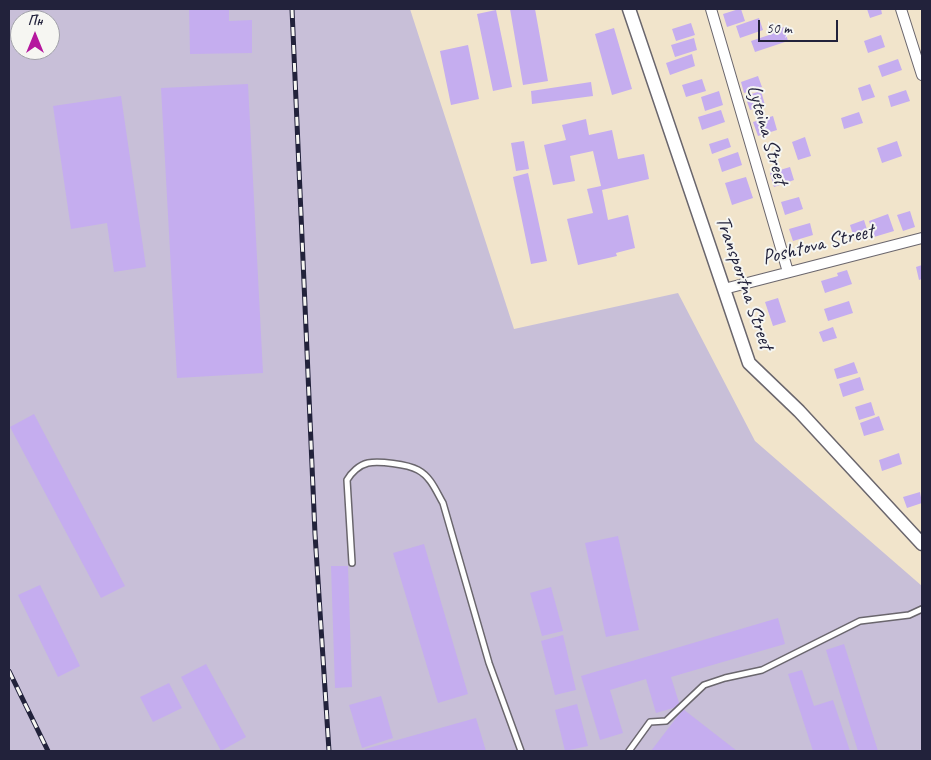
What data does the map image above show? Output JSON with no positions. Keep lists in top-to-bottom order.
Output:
{
  "streets": {
    "street": ["Lyteina Street", "Poshtova Street", "Transportna Street"]
  },
  "crossings": [
    ["Lyteina Street", "Poshtova Street"],
    ["Poshtova Street", "Transportna Street"]
  ],
  "scale_bar": "50 m",
  "north": "top"
}
